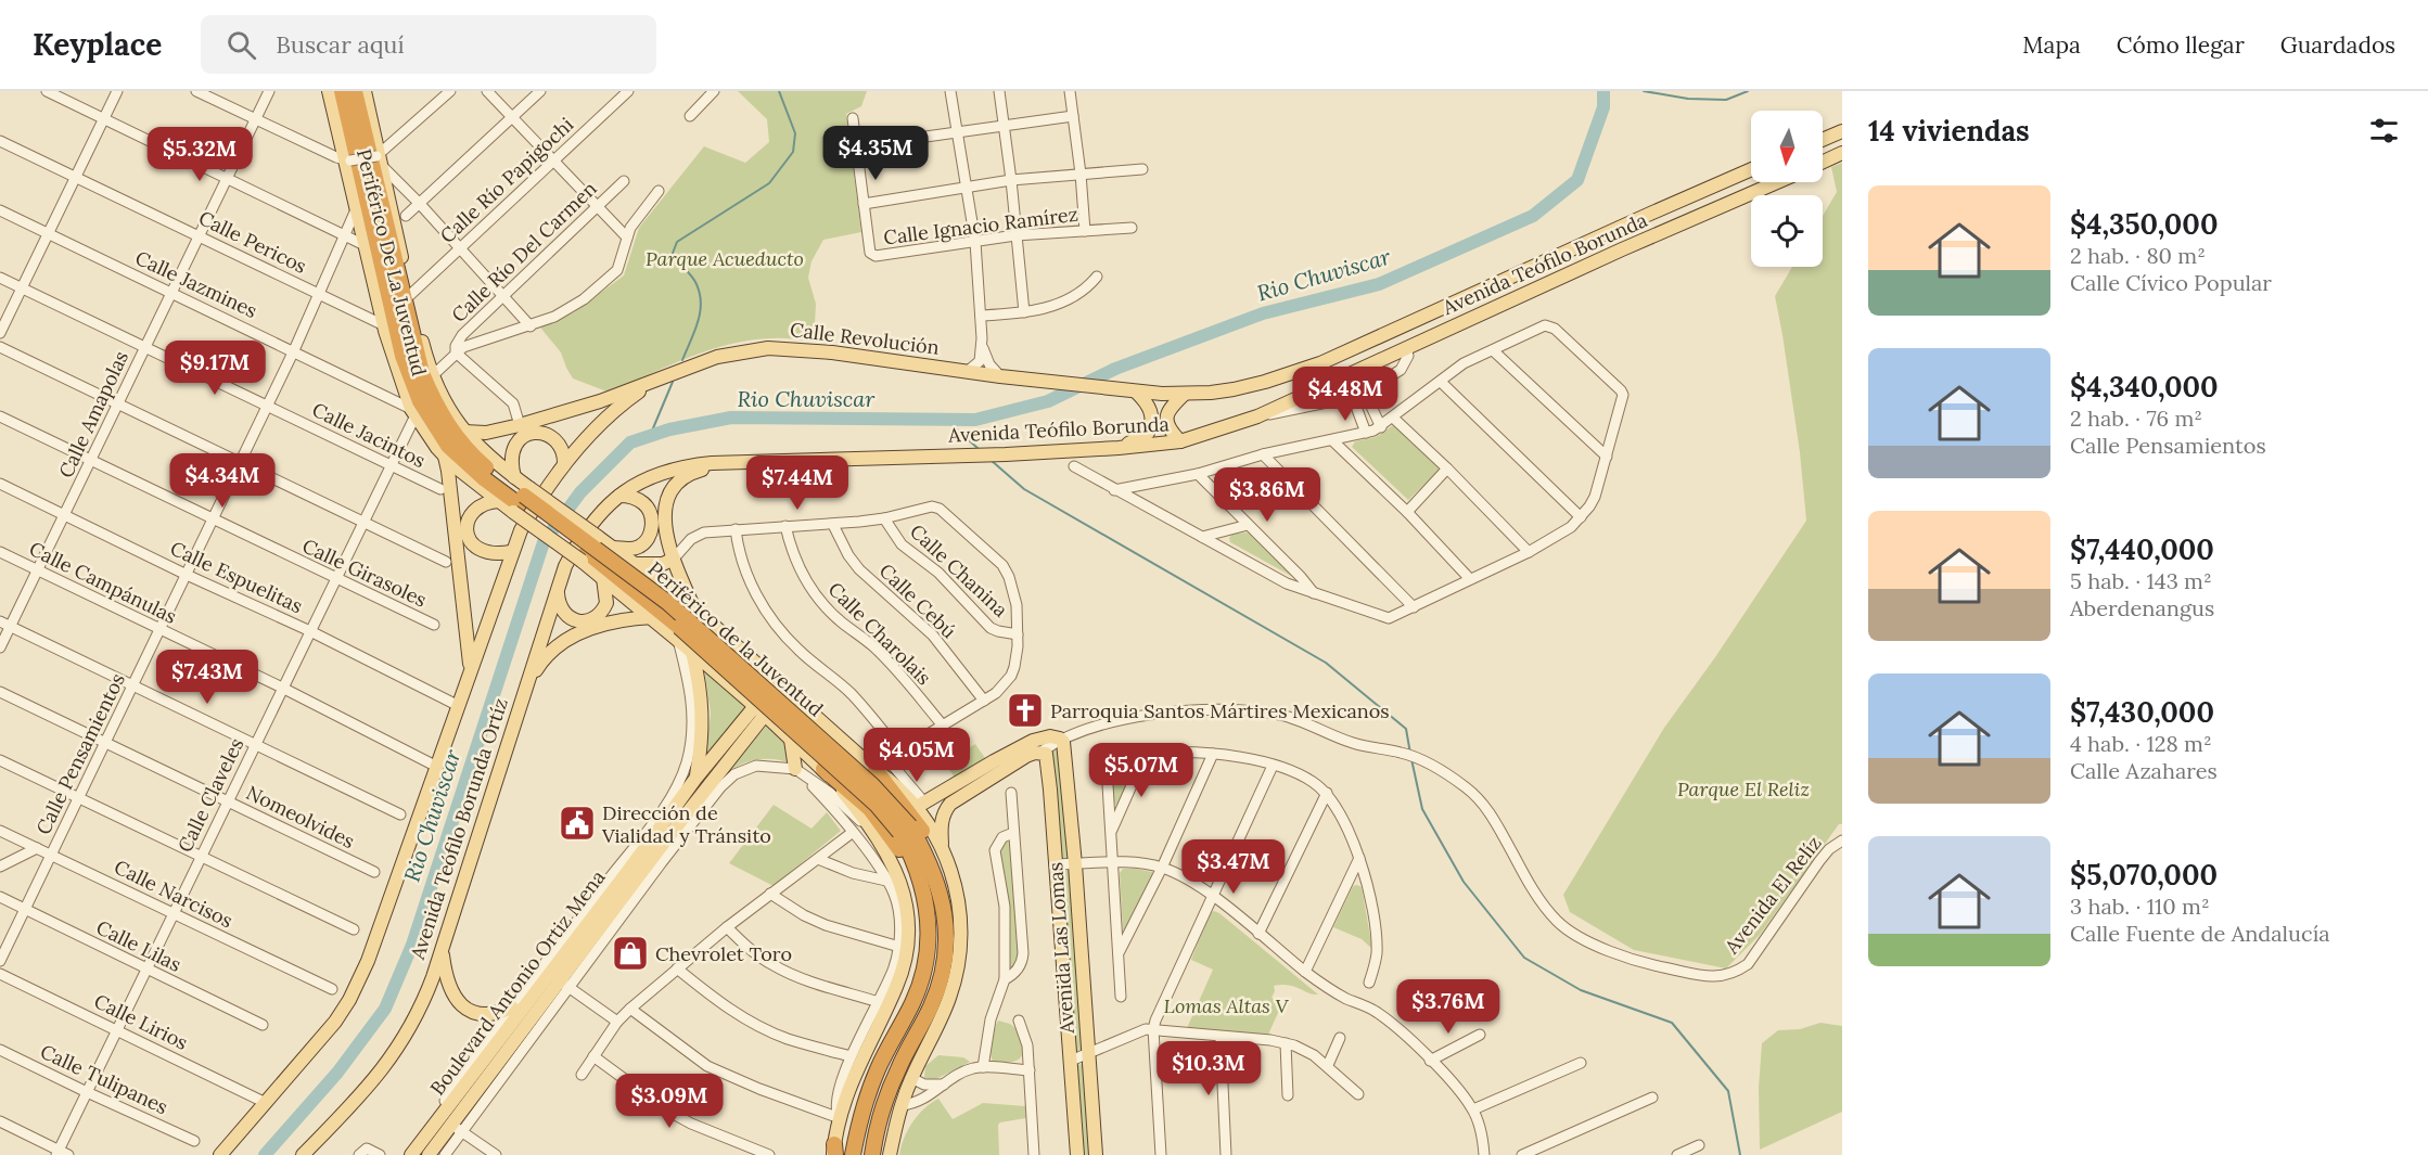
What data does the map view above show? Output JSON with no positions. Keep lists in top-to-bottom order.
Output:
{
  "streets": {
    "highway": ["Periférico De La Juventud", "Periférico de la Juventud"],
    "main road": [
      "Avenida Teófilo Borunda",
      "Calle Revolución",
      "Avenida Teófilo Borunda Ortíz",
      "Avenida El Relíz",
      "Avenida Las Lomas",
      "Boulevard Antonio Ortiz Mena"
    ],
    "street": [
      "Calle Río Papigochi",
      "Calle Ignacio Ramírez",
      "Calle Pericos",
      "Calle Río Del Carmen",
      "Calle Jazmines",
      "Calle Amapolas",
      "Calle Jacintos",
      "Calle Chanina",
      "Calle Girasoles",
      "Calle Espuelitas",
      "Calle Campánulas",
      "Calle Cebú",
      "Calle Charolais",
      "Calle Pensamientos",
      "Calle Claveles",
      "Nomeolvides",
      "Calle Narcisos",
      "Calle Lilas",
      "Calle Lirios",
      "Calle Tulipanes"
    ]
  },
  "crossings": [
    ["Calle Río Papigochi", "Periférico De La Juventud"],
    ["Calle Pericos", "Periférico De La Juventud"],
    ["Calle Pericos", "Calle Amapolas"],
    ["Calle Pericos", "Calle Pensamientos"],
    ["Periférico De La Juventud", "Calle Jazmines"],
    ["Periférico De La Juventud", "Periférico de la Juventud"],
    ["Periférico De La Juventud", "Calle Pensamientos"],
    ["Periférico De La Juventud", "Calle Claveles"],
    ["Periférico De La Juventud", "Avenida El Relíz"],
    ["Periférico De La Juventud", "Boulevard Antonio Ortiz Mena"],
    ["Avenida Teófilo Borunda", "Calle Revolución"],
    ["Avenida Teófilo Borunda", "Avenida Teófilo Borunda Ortíz"],
    ["Calle Jazmines", "Calle Amapolas"],
    ["Calle Jazmines", "Calle Pensamientos"],
    ["Calle Jazmines", "Calle Claveles"],
    ["Calle Revolución", "Avenida Teófilo Borunda Ortíz"],
    ["Calle Amapolas", "Calle Jacintos"],
    ["Calle Amapolas", "Calle Girasoles"],
    ["Calle Amapolas", "Calle Espuelitas"],
    ["Calle Amapolas", "Calle Campánulas"],
    ["Calle Jacintos", "Calle Pensamientos"],
    ["Calle Jacintos", "Calle Claveles"],
    ["Calle Girasoles", "Calle Pensamientos"],
    ["Calle Girasoles", "Calle Claveles"],
    ["Calle Espuelitas", "Calle Pensamientos"],
    ["Calle Espuelitas", "Calle Claveles"],
    ["Calle Espuelitas", "Avenida Teófilo Borunda Ortíz"],
    ["Calle Campánulas", "Calle Pensamientos"],
    ["Calle Campánulas", "Calle Claveles"],
    ["Calle Campánulas", "Avenida Teófilo Borunda Ortíz"],
    ["Calle Pensamientos", "Nomeolvides"],
    ["Calle Pensamientos", "Calle Narcisos"],
    ["Calle Pensamientos", "Calle Lilas"],
    ["Calle Claveles", "Nomeolvides"],
    ["Calle Claveles", "Calle Narcisos"],
    ["Calle Claveles", "Calle Lilas"],
    ["Calle Claveles", "Calle Lirios"],
    ["Calle Claveles", "Calle Tulipanes"],
    ["Avenida Teófilo Borunda Ortíz", "Calle Lirios"],
    ["Avenida El Relíz", "Avenida Las Lomas"]
  ],
  "water": ["Rio Chuviscar"],
  "parks": ["Parque Acueducto", "Parque El Reliz", "Lomas Altas V"],
  "places": {
    "church": ["Parroquia Santos Mártires Mexicanos"],
    "public building": ["Dirección de Vialidad y Tránsito"],
    "shop": ["Chevrolet Toro"]
  },
  "north": "bottom",
  "page": {
    "header": "Keyplace",
    "search": "Buscar aquí",
    "nav": ["Mapa", "Cómo llegar", "Guardados"],
    "heading": "14 viviendas",
    "price": [
      "$4.35M",
      "$5.32M",
      "$9.17M",
      "$4.48M",
      "$4.34M",
      "$7.44M",
      "$3.86M",
      "$7.43M",
      "$4.05M",
      "$5.07M",
      "$3.47M",
      "$3.76M",
      "$10.3M",
      "$3.09M"
    ],
    "list": [
      {
        "name": "$4,350,000",
        "note": "2 hab. · 80 m² · Calle Cívico Popular"
      },
      {
        "name": "$4,340,000",
        "note": "2 hab. · 76 m² · Calle Pensamientos"
      },
      {
        "name": "$7,440,000",
        "note": "5 hab. · 143 m² · Aberdenangus"
      },
      {
        "name": "$7,430,000",
        "note": "4 hab. · 128 m² · Calle Azahares"
      },
      {
        "name": "$5,070,000",
        "note": "3 hab. · 110 m² · Calle Fuente de Andalucía"
      }
    ]
  }
}
